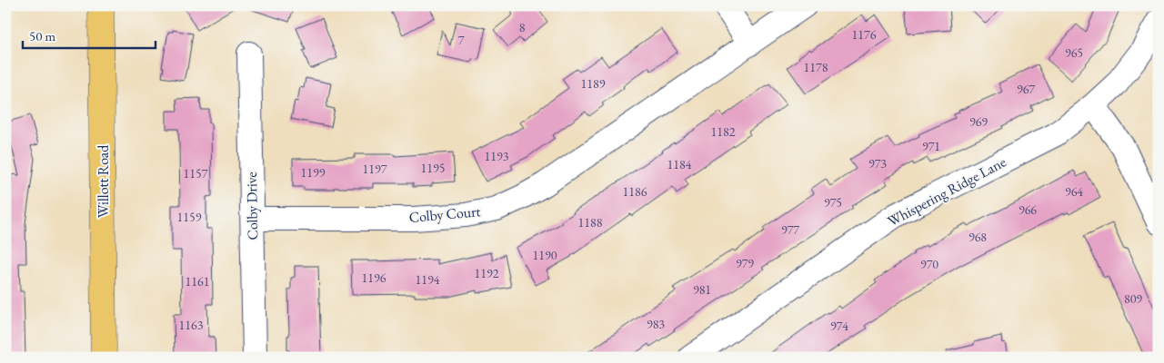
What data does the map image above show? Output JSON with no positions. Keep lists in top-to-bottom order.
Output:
{
  "streets": {
    "main road": ["Willott Road"],
    "street": ["Whispering Ridge Lane", "Colby Drive", "Colby Court"]
  },
  "crossings": [
    ["Colby Drive", "Colby Court"]
  ],
  "house_numbers": [
    "8",
    "1176",
    "7",
    "965",
    "1178",
    "1189",
    "967",
    "969",
    "1182",
    "971",
    "1193",
    "973",
    "1184",
    "1195",
    "1197",
    "1199",
    "1157",
    "1186",
    "964",
    "975",
    "966",
    "1159",
    "1188",
    "977",
    "968",
    "1190",
    "979",
    "970",
    "1192",
    "1196",
    "1194",
    "1161",
    "981",
    "809",
    "983",
    "1163",
    "974"
  ],
  "scale_bar": "50 m"
}
